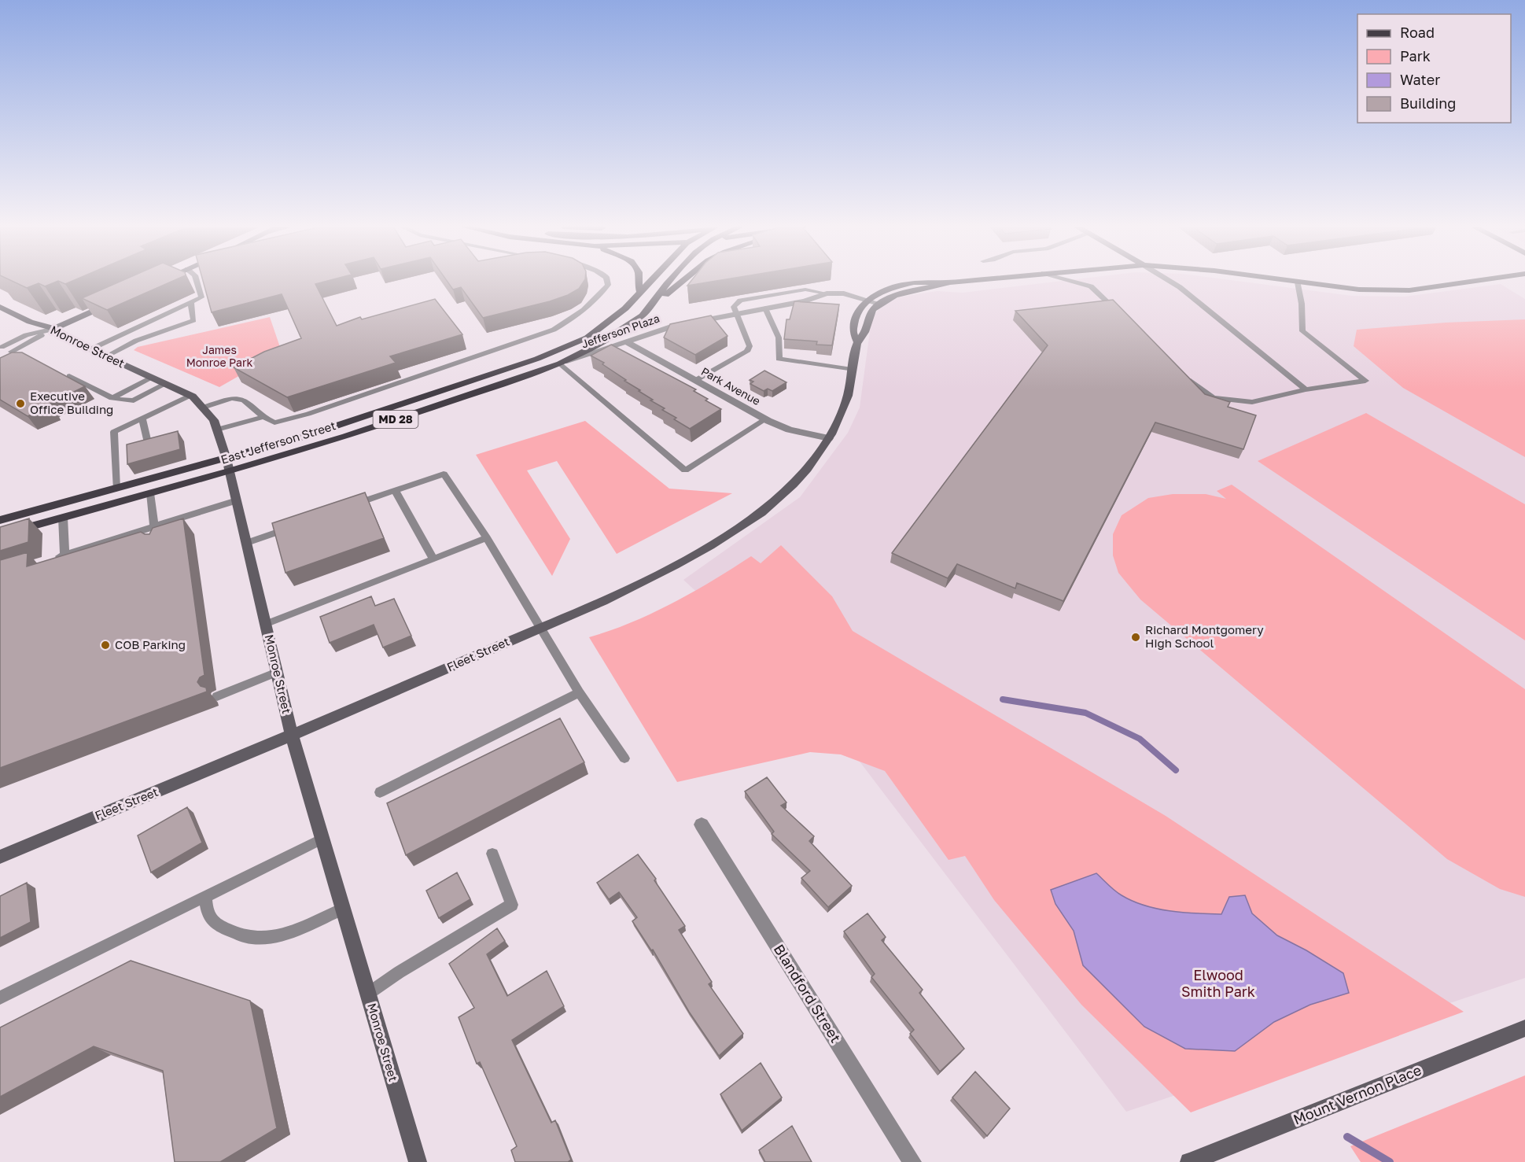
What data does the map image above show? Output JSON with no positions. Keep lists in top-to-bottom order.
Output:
{
  "streets": {
    "main road": ["MD 28", "East Jefferson Street"],
    "street": [
      "Jefferson Plaza",
      "Monroe Street",
      "Park Avenue",
      "Fleet Street",
      "Blandford Street",
      "Mount Vernon Place"
    ]
  },
  "crossings": [
    ["Jefferson Plaza", "Park Avenue"],
    ["Jefferson Plaza", "MD 28"],
    ["Jefferson Plaza", "East Jefferson Street"],
    ["Monroe Street", "East Jefferson Street"],
    ["Monroe Street", "Fleet Street"],
    ["Park Avenue", "Fleet Street"],
    ["MD 28", "East Jefferson Street"]
  ],
  "parks": ["James Monroe Park", "Elwood Smith Park"],
  "places": ["Executive Office Building", "Richard Montgomery High School", "COB Parking"],
  "legend": [
    "Road",
    "Park",
    "Water",
    "Building"
  ]
}
